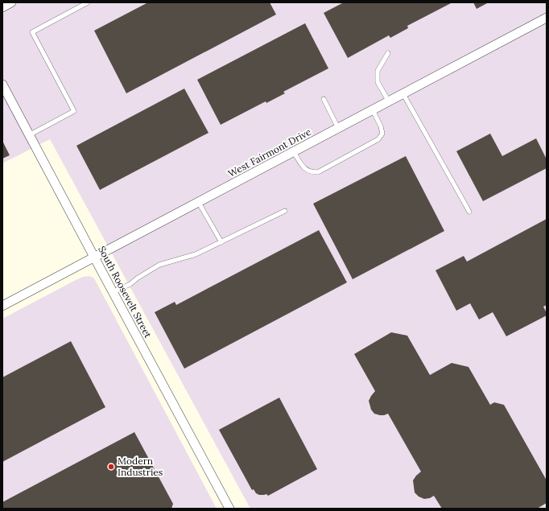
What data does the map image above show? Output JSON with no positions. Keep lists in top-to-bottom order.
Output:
{
  "streets": {
    "street": ["West Fairmont Drive", "South Roosevelt Street"]
  },
  "crossings": [
    ["West Fairmont Drive", "South Roosevelt Street"]
  ],
  "places": ["Modern Industries"]
}
